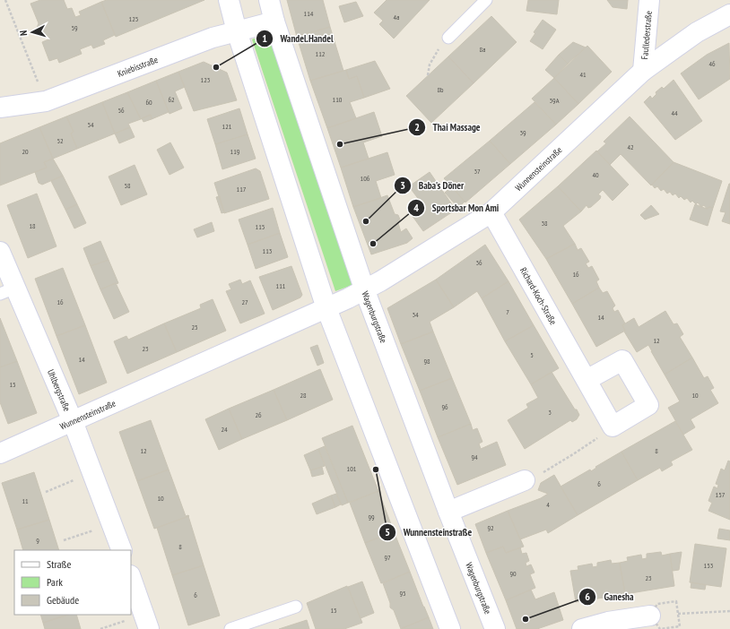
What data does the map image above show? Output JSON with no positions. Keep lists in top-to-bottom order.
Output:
{
  "streets": {
    "street": [
      "Faullederstraße",
      "Kniebisstraße",
      "Wunnensteinstraße",
      "Richard-Koch-Straße",
      "Wagenburgstraße",
      "Uhlbergstraße"
    ]
  },
  "crossings": [
    ["Faullederstraße", "Wunnensteinstraße"],
    ["Kniebisstraße", "Wagenburgstraße"],
    ["Wunnensteinstraße", "Richard-Koch-Straße"],
    ["Wunnensteinstraße", "Wagenburgstraße"],
    ["Wunnensteinstraße", "Uhlbergstraße"]
  ],
  "places": [
    "Wandel.Handel",
    "Thai Massage",
    "Baba's Döner",
    "Sportsbar Mon Ami",
    "Wunnensteinstraße",
    "Ganesha"
  ],
  "house_numbers": [
    "114",
    "4a",
    "125",
    "59",
    "8a",
    "112",
    "46",
    "41",
    "123",
    "8b",
    "62",
    "110",
    "39A",
    "60",
    "56",
    "44",
    "54",
    "121",
    "39",
    "52",
    "42",
    "20",
    "119",
    "37",
    "40",
    "106",
    "58",
    "117",
    "38",
    "18",
    "115",
    "113",
    "36",
    "16",
    "111",
    "16",
    "27",
    "7",
    "34",
    "14",
    "25",
    "12",
    "23",
    "5",
    "14",
    "98",
    "15",
    "28",
    "10",
    "96",
    "3",
    "26",
    "24",
    "12",
    "8",
    "94",
    "101",
    "6",
    "157",
    "10",
    "11",
    "4",
    "99",
    "92",
    "9",
    "8",
    "97",
    "153",
    "90",
    "23",
    "95",
    "6",
    "15"
  ],
  "legend": ["Straße", "Park", "Gebäude"],
  "north": "left"
}
